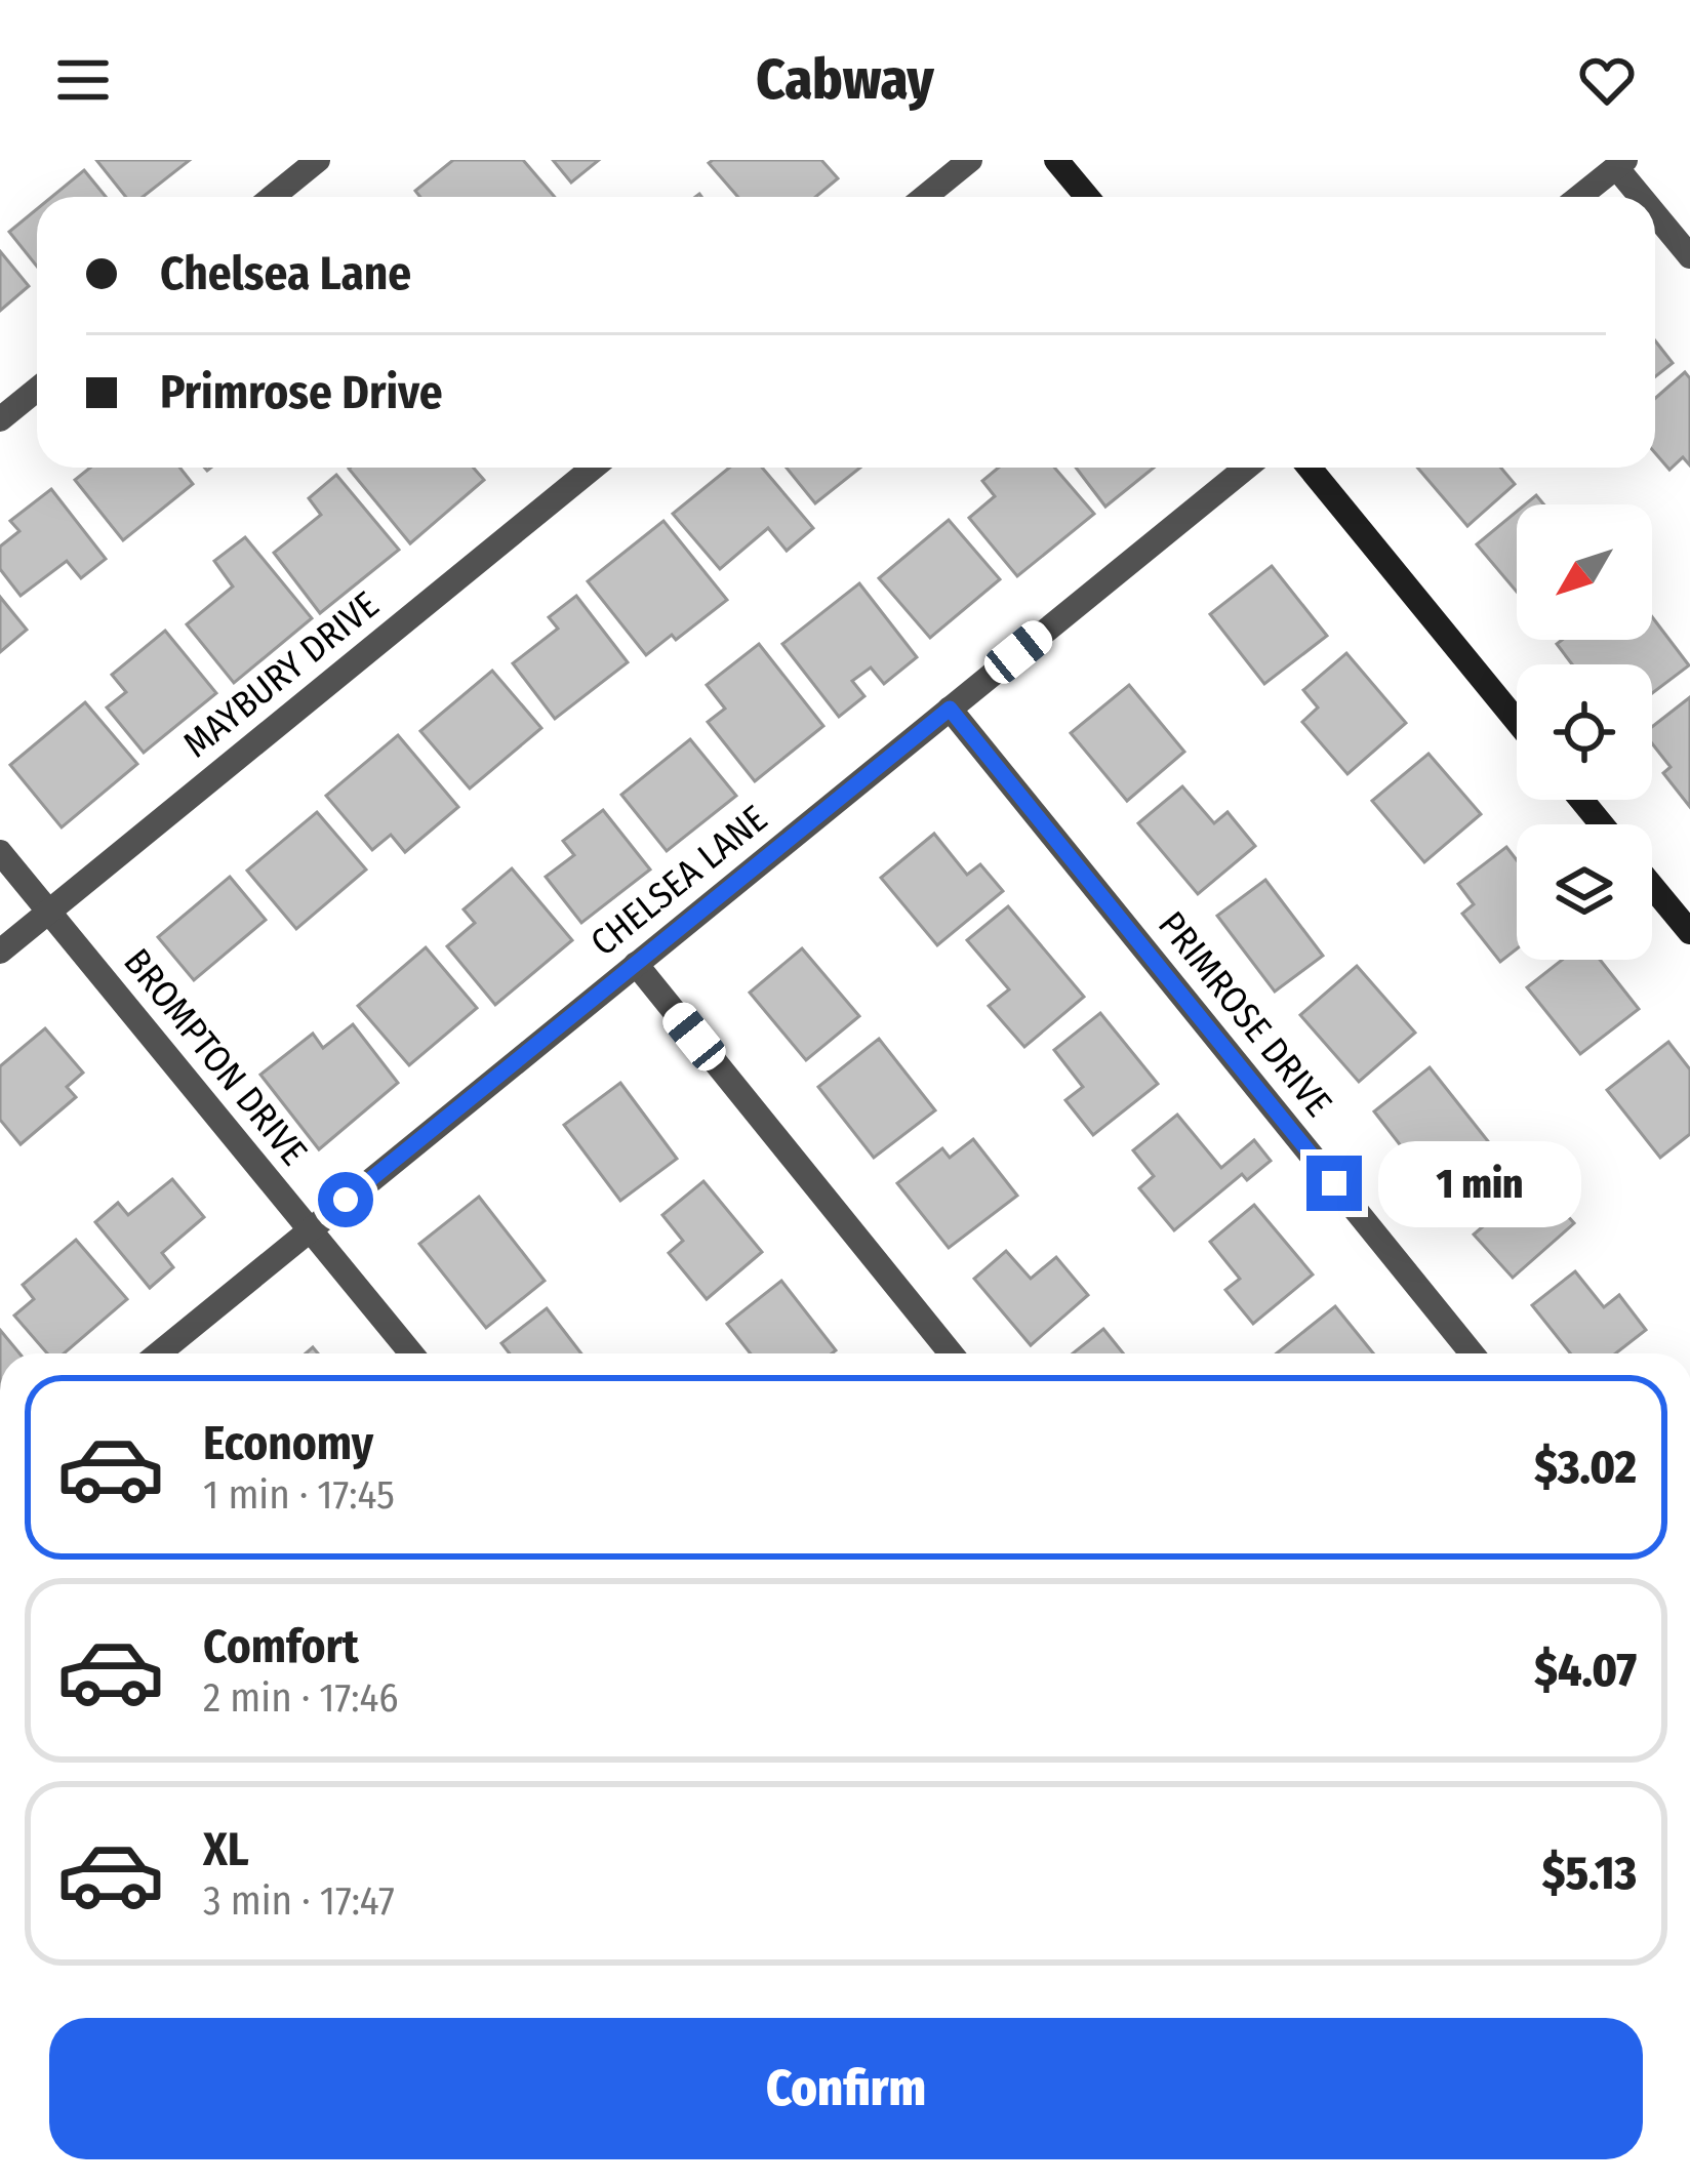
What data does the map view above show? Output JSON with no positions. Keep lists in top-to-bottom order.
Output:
{
  "streets": {
    "street": [
      "MAYBURY DRIVE",
      "CHELSEA LANE",
      "PRIMROSE DRIVE",
      "BROMPTON DRIVE"
    ]
  },
  "crossings": [
    ["MAYBURY DRIVE", "BROMPTON DRIVE"],
    ["CHELSEA LANE", "PRIMROSE DRIVE"],
    ["CHELSEA LANE", "BROMPTON DRIVE"]
  ],
  "north": "bottom left",
  "page": {
    "header": "Cabway",
    "banner": ["Chelsea Lane", "Primrose Drive"],
    "bubble": "1 min",
    "list": [
      {
        "name": "Economy",
        "note": "1 min · 17:45",
        "value": "$3.02"
      },
      {
        "name": "Comfort",
        "note": "2 min · 17:46",
        "value": "$4.07"
      },
      {
        "name": "XL",
        "note": "3 min · 17:47",
        "value": "$5.13"
      }
    ],
    "buttons": "Confirm"
  }
}
